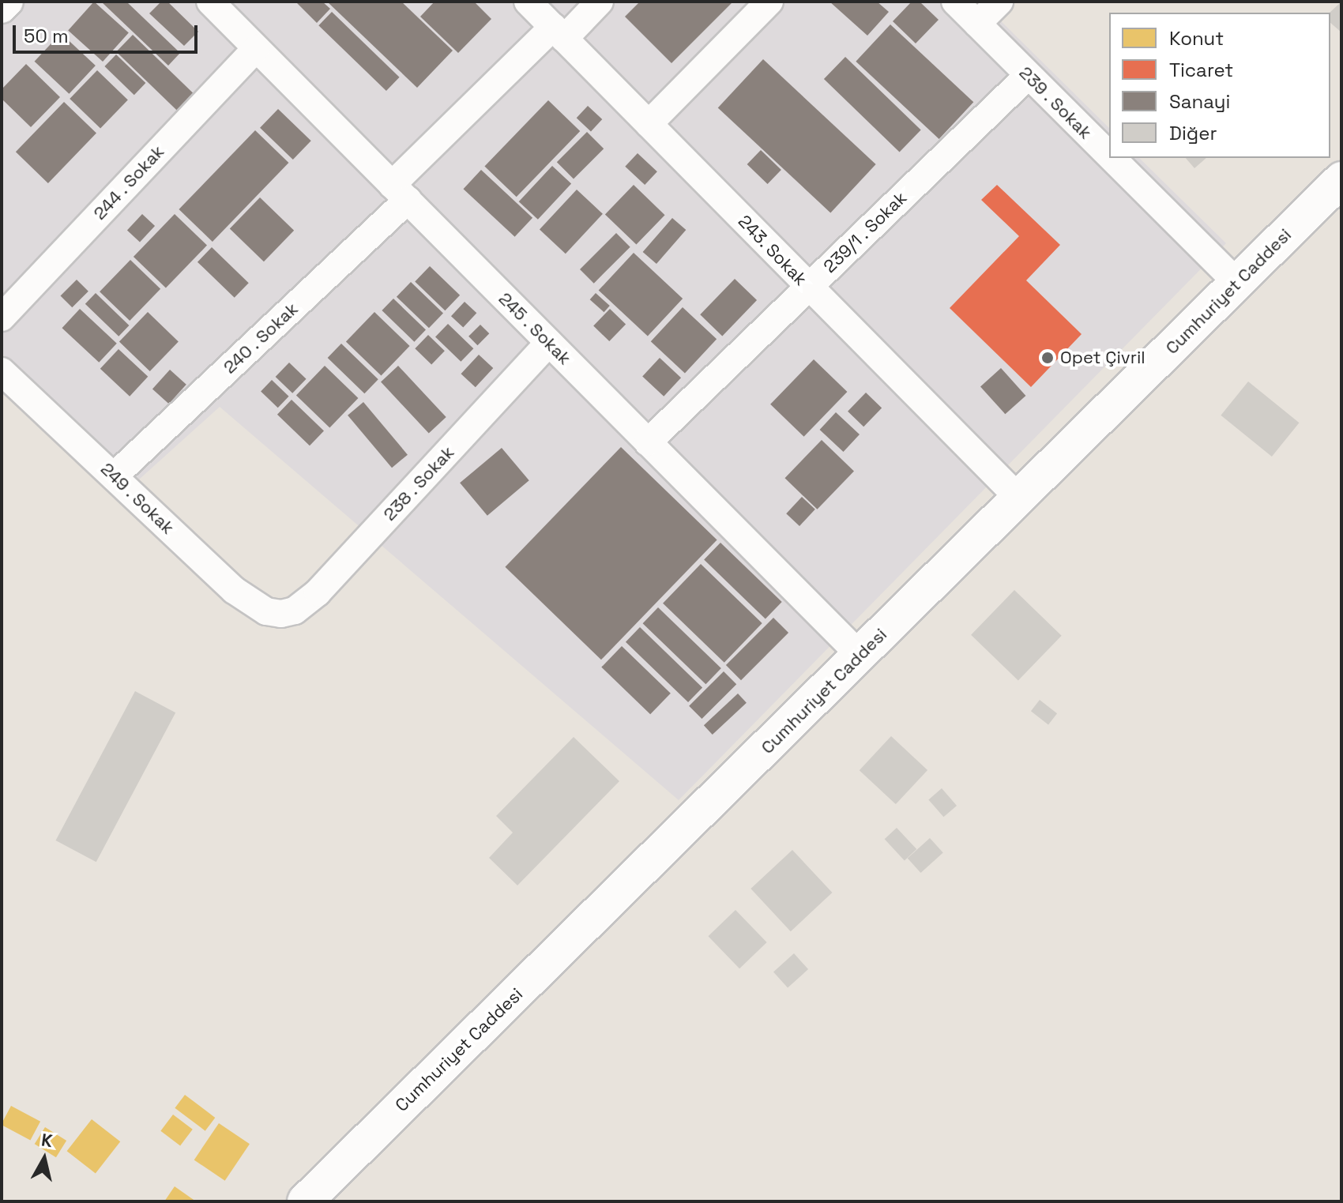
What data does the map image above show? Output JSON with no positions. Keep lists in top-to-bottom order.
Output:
{
  "streets": {
    "main road": ["Cumhuriyet Caddesi"],
    "street": [
      "239 . Sokak",
      "244 . Sokak",
      "239/1 . Sokak",
      "243. Sokak",
      "245 . Sokak",
      "240 . Sokak",
      "238 . Sokak",
      "249 . Sokak"
    ]
  },
  "crossings": [
    ["239 . Sokak", "239/1 . Sokak"],
    ["239 . Sokak", "Cumhuriyet Caddesi"],
    ["244 . Sokak", "245 . Sokak"],
    ["239/1 . Sokak", "243. Sokak"],
    ["239/1 . Sokak", "245 . Sokak"],
    ["243. Sokak", "Cumhuriyet Caddesi"],
    ["243. Sokak", "240 . Sokak"],
    ["Cumhuriyet Caddesi", "245 . Sokak"],
    ["245 . Sokak", "240 . Sokak"],
    ["245 . Sokak", "238 . Sokak"],
    ["240 . Sokak", "249 . Sokak"],
    ["238 . Sokak", "249 . Sokak"]
  ],
  "places": ["Opet Çivril"],
  "legend": [
    "Konut",
    "Ticaret",
    "Sanayi",
    "Diğer"
  ],
  "scale_bar": "50 m",
  "north": "top"
}
